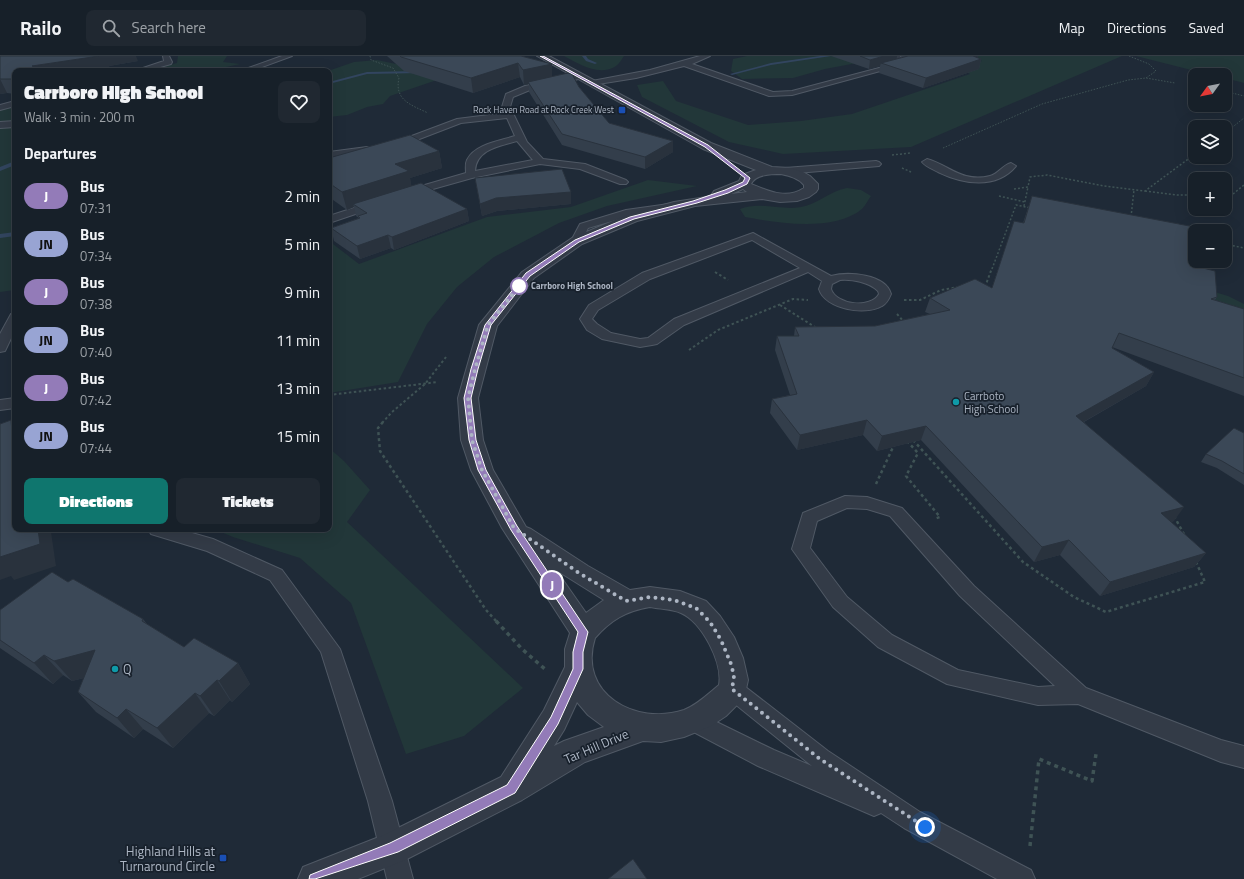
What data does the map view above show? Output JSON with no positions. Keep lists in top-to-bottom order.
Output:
{
  "streets": {
    "street": ["Tar Hill Drive"]
  },
  "places": {
    "transit": ["Rock Haven Road at Rock Creek West", "Highland Hills at Turnaround Circle"],
    "other": ["Carrboro High School", "Carrboto High School", "Q"]
  },
  "lines": ["bus line J"],
  "north": "bottom left",
  "page": {
    "header": "Railo",
    "search": "Search here",
    "nav": ["Map", "Directions", "Saved"],
    "on_map": "J",
    "map_buttons": ["+", "−"],
    "heading": [
      ["Carrboro High School", "Walk · 3 min · 200 m"],
      "Departures"
    ],
    "list": [
      {
        "mark": "J",
        "name": "Bus",
        "note": "07:31",
        "value": "2 min"
      },
      {
        "mark": "JN",
        "name": "Bus",
        "note": "07:34",
        "value": "5 min"
      },
      {
        "mark": "J",
        "name": "Bus",
        "note": "07:38",
        "value": "9 min"
      },
      {
        "mark": "JN",
        "name": "Bus",
        "note": "07:40",
        "value": "11 min"
      },
      {
        "mark": "J",
        "name": "Bus",
        "note": "07:42",
        "value": "13 min"
      },
      {
        "mark": "JN",
        "name": "Bus",
        "note": "07:44",
        "value": "15 min"
      }
    ],
    "buttons": ["Directions", "Tickets"]
  }
}
